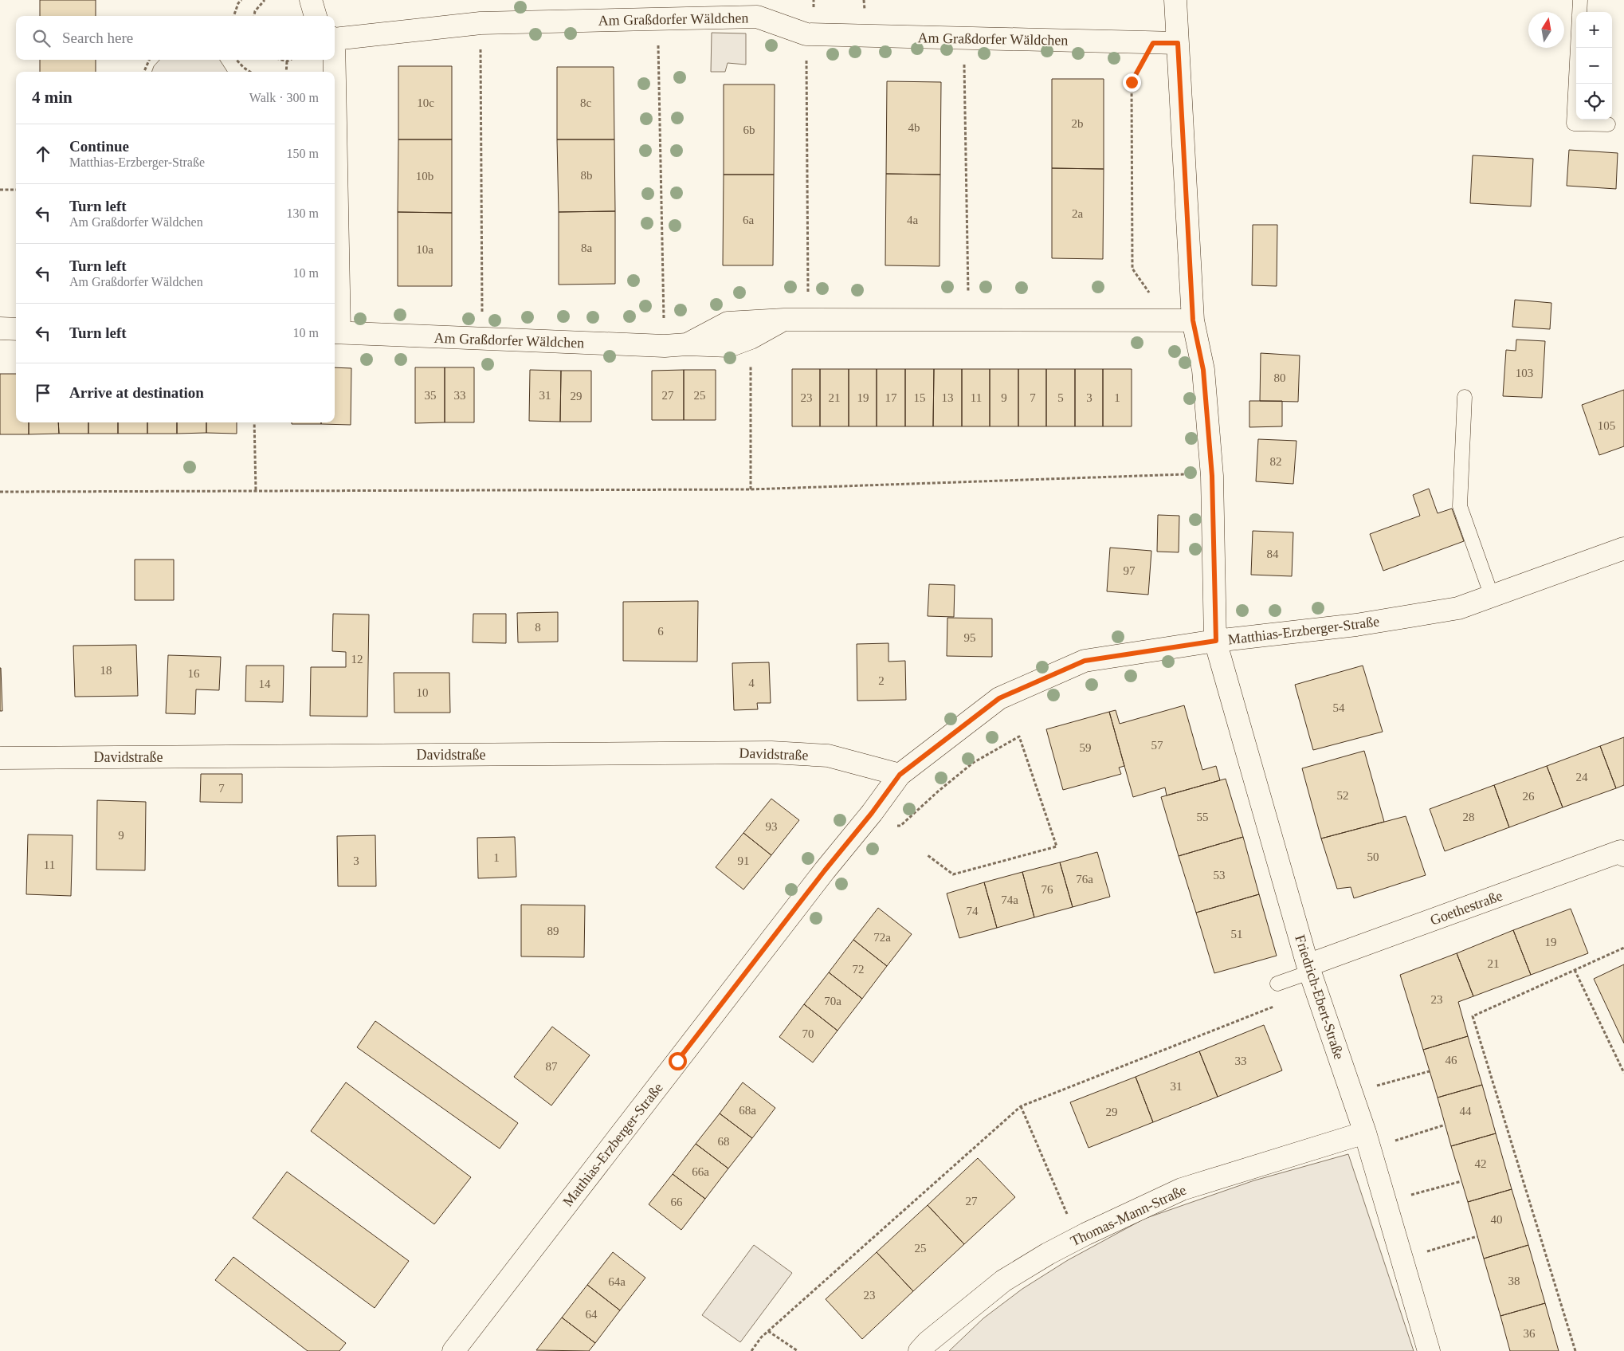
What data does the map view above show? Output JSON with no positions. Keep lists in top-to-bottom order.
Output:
{
  "streets": {
    "street": [
      "Am Graßdorfer Wäldchen",
      "Matthias-Erzberger-Straße",
      "Davidstraße",
      "Goethestraße",
      "Friedrich-Ebert-Straße",
      "Thomas-Mann-Straße"
    ]
  },
  "crossings": [
    ["Matthias-Erzberger-Straße", "Davidstraße"],
    ["Matthias-Erzberger-Straße", "Friedrich-Ebert-Straße"],
    ["Goethestraße", "Friedrich-Ebert-Straße"],
    ["Friedrich-Ebert-Straße", "Thomas-Mann-Straße"]
  ],
  "house_numbers": [
    "10c",
    "8c",
    "2b",
    "4b",
    "6b",
    "8b",
    "10b",
    "2a",
    "6a",
    "4a",
    "8a",
    "10a",
    "103",
    "80",
    "35",
    "33",
    "31",
    "27",
    "25",
    "29",
    "23",
    "21",
    "19",
    "17",
    "15",
    "13",
    "11",
    "9",
    "7",
    "5",
    "3",
    "1",
    "105",
    "82",
    "84",
    "97",
    "8",
    "6",
    "95",
    "12",
    "18",
    "16",
    "2",
    "4",
    "14",
    "10",
    "54",
    "57",
    "59",
    "24",
    "7",
    "52",
    "26",
    "55",
    "28",
    "93",
    "9",
    "50",
    "1",
    "3",
    "91",
    "11",
    "53",
    "76a",
    "76",
    "74a",
    "74",
    "89",
    "51",
    "72a",
    "19",
    "21",
    "72",
    "23",
    "70a",
    "70",
    "46",
    "33",
    "87",
    "31",
    "68a",
    "44",
    "29",
    "68",
    "42",
    "66a",
    "27",
    "66",
    "40",
    "25",
    "38",
    "64a",
    "23",
    "64",
    "36"
  ],
  "north": "top",
  "page": {
    "map_buttons": ["+", "−"],
    "search": "Search here",
    "heading": ["4 min", "Walk · 300 m"],
    "list": [
      ["Continue", "Matthias-Erzberger-Straße", "150 m"],
      ["Turn left", "Am Graßdorfer Wäldchen", "130 m"],
      ["Turn left", "Am Graßdorfer Wäldchen", "10 m"],
      ["Turn left", "10 m"],
      "Arrive at destination"
    ]
  }
}
